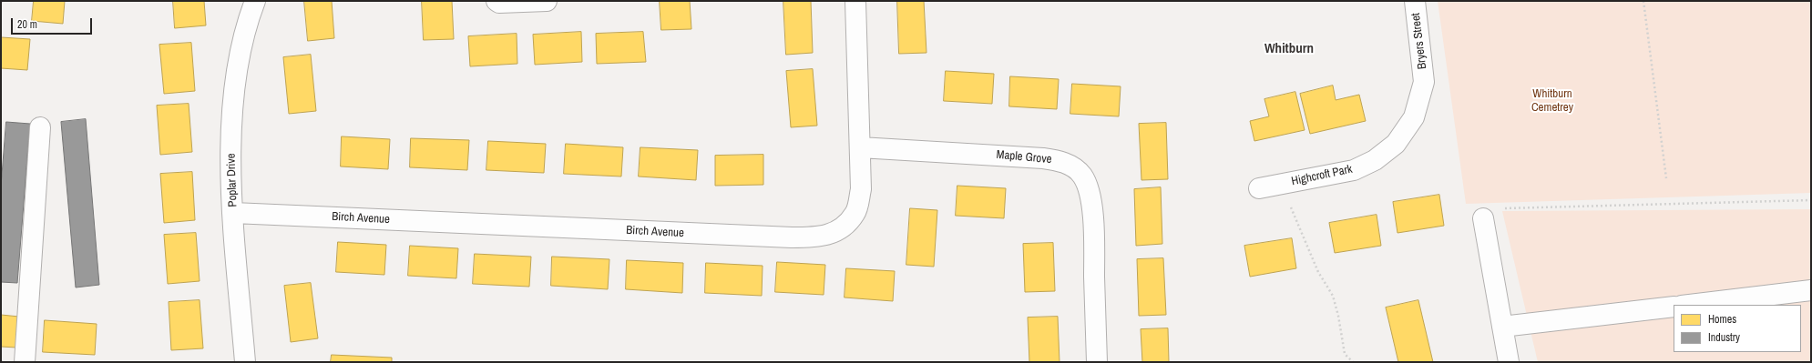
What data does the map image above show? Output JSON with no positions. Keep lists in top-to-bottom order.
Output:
{
  "streets": {
    "street": [
      "Bryers Street",
      "Maple Grove",
      "Highcroft Park",
      "Poplar Drive",
      "Birch Avenue"
    ]
  },
  "crossings": [
    ["Bryers Street", "Highcroft Park"],
    ["Maple Grove", "Birch Avenue"],
    ["Poplar Drive", "Birch Avenue"]
  ],
  "districts": ["Whitburn"],
  "parks": ["Whitburn Cemetrey"],
  "legend": ["Homes", "Industry"],
  "scale_bar": "20 m"
}
